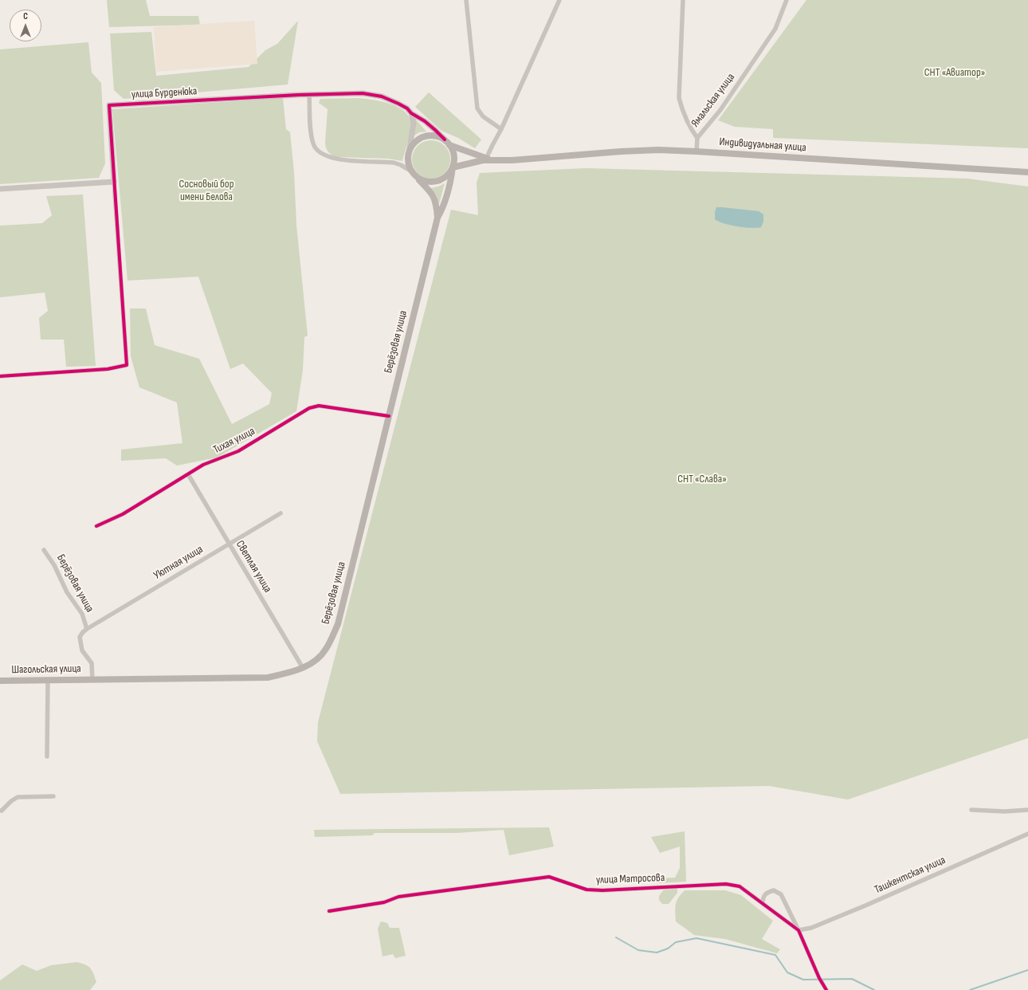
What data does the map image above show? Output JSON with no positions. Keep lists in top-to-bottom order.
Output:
{
  "streets": {
    "main road": ["Индивидуальная улица", "Берёзовая улица", "Шагольская улица"],
    "street": [
      "улица Бурденюка",
      "Ямальская улица",
      "Тихая улица",
      "Уютная улица",
      "Светлая улица",
      "Ташкентская улица",
      "улица Матросова"
    ]
  },
  "crossings": [
    ["Индивидуальная улица", "Берёзовая улица"],
    ["Берёзовая улица", "Тихая улица"],
    ["Берёзовая улица", "Уютная улица"],
    ["Берёзовая улица", "Светлая улица"],
    ["Берёзовая улица", "Шагольская улица"],
    ["Тихая улица", "Светлая улица"],
    ["Уютная улица", "Светлая улица"],
    ["Ташкентская улица", "улица Матросова"]
  ],
  "parks": ["СНТ «Авиатор»", "Сосновый бор имени Белова", "СНТ «Слава»"],
  "north": "top"
}
